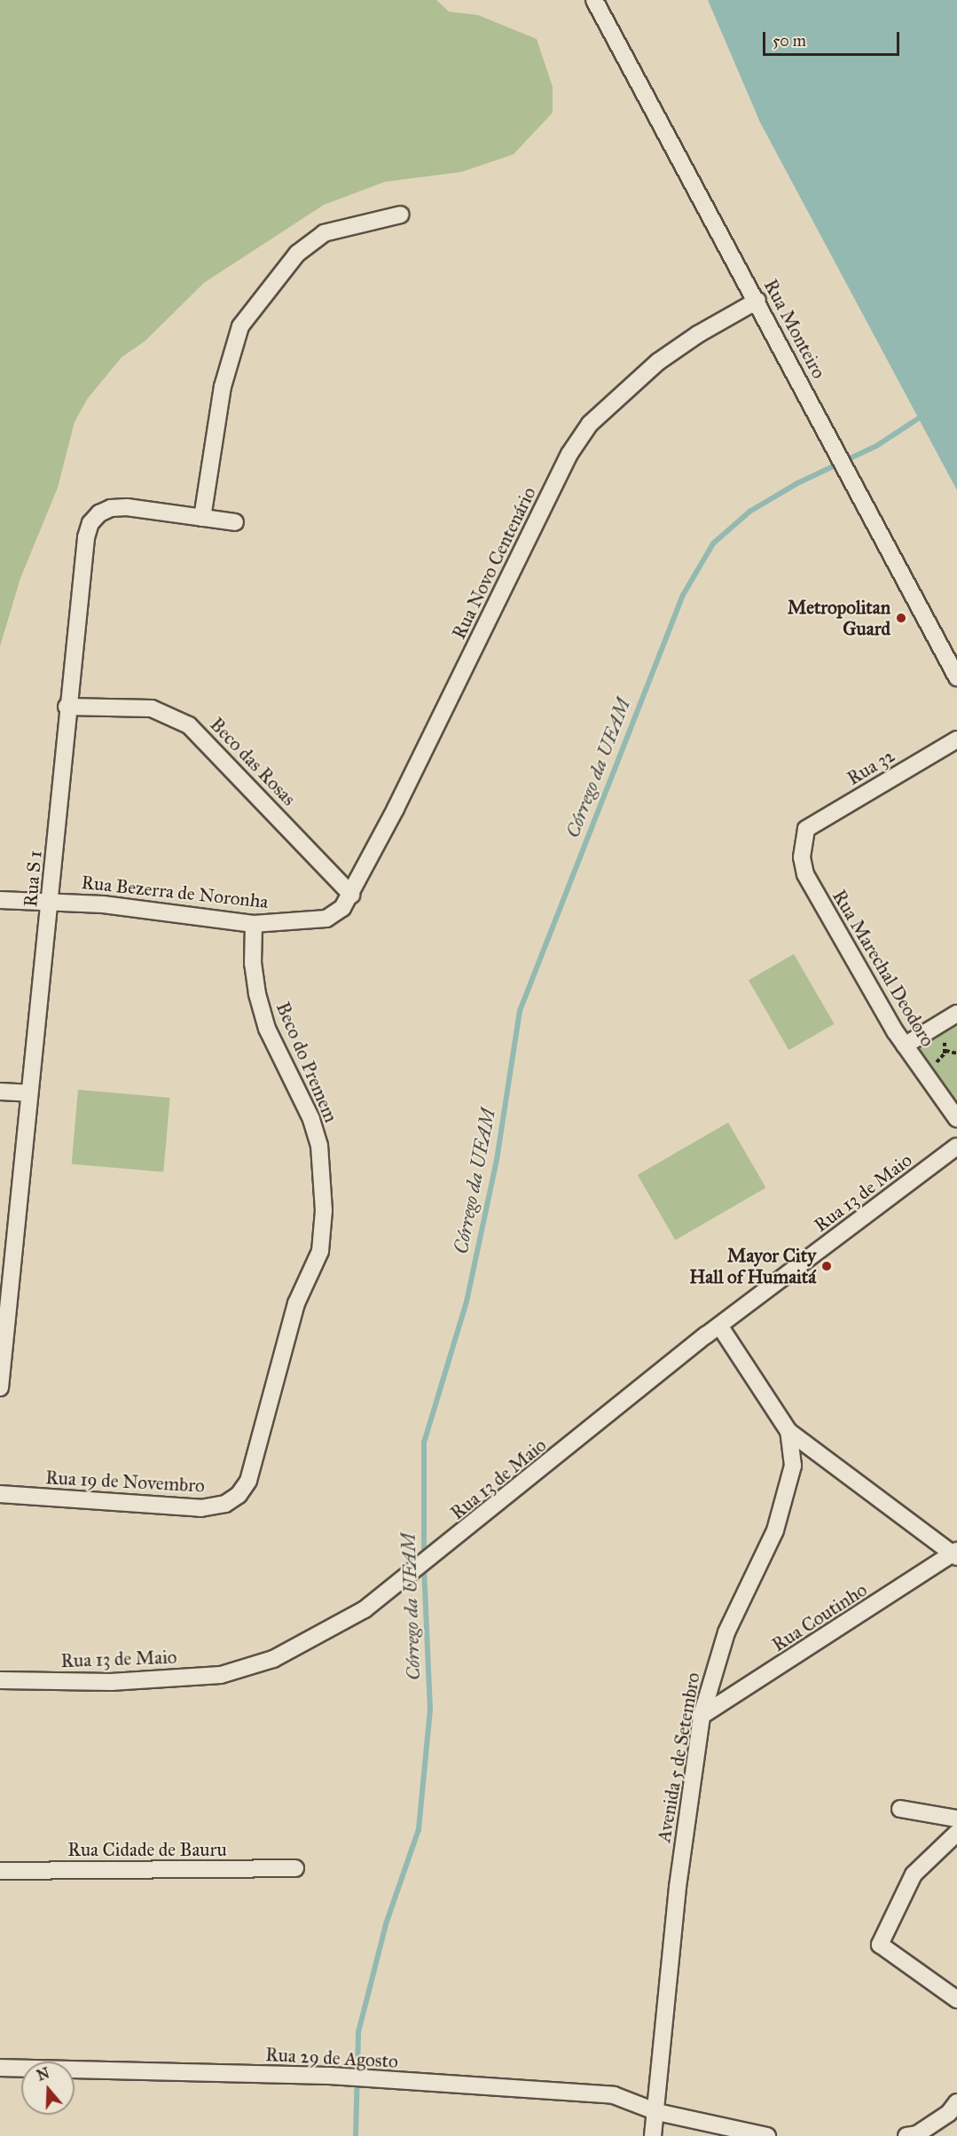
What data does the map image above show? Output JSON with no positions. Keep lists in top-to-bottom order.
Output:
{
  "streets": {
    "street": [
      "Rua Monteiro",
      "Rua Novo Centenário",
      "Beco das Rosas",
      "Rua 32",
      "Rua S 1",
      "Rua Bezerra de Noronha",
      "Rua Marechal Deodoro",
      "Beco do Premem",
      "Rua 13 de Maio",
      "Rua 19 de Novembro",
      "Rua Coutinho",
      "Avenida 5 de Setembro",
      "Rua Cidade de Bauru",
      "Rua 29 de Agosto"
    ]
  },
  "crossings": [
    ["Rua Monteiro", "Rua Novo Centenário"],
    ["Rua Novo Centenário", "Beco das Rosas"],
    ["Rua Novo Centenário", "Rua Bezerra de Noronha"],
    ["Beco das Rosas", "Rua S 1"],
    ["Beco das Rosas", "Rua Bezerra de Noronha"],
    ["Rua 32", "Rua Marechal Deodoro"],
    ["Rua S 1", "Rua Bezerra de Noronha"],
    ["Rua Bezerra de Noronha", "Beco do Premem"],
    ["Beco do Premem", "Rua 19 de Novembro"],
    ["Rua 13 de Maio", "Avenida 5 de Setembro"],
    ["Rua Coutinho", "Avenida 5 de Setembro"],
    ["Avenida 5 de Setembro", "Rua 29 de Agosto"]
  ],
  "water": ["Córrego da UFAM"],
  "places": ["Metropolitan Guard", "Mayor City Hall of Humaitá"],
  "scale_bar": "50 m",
  "north": "top"
}
